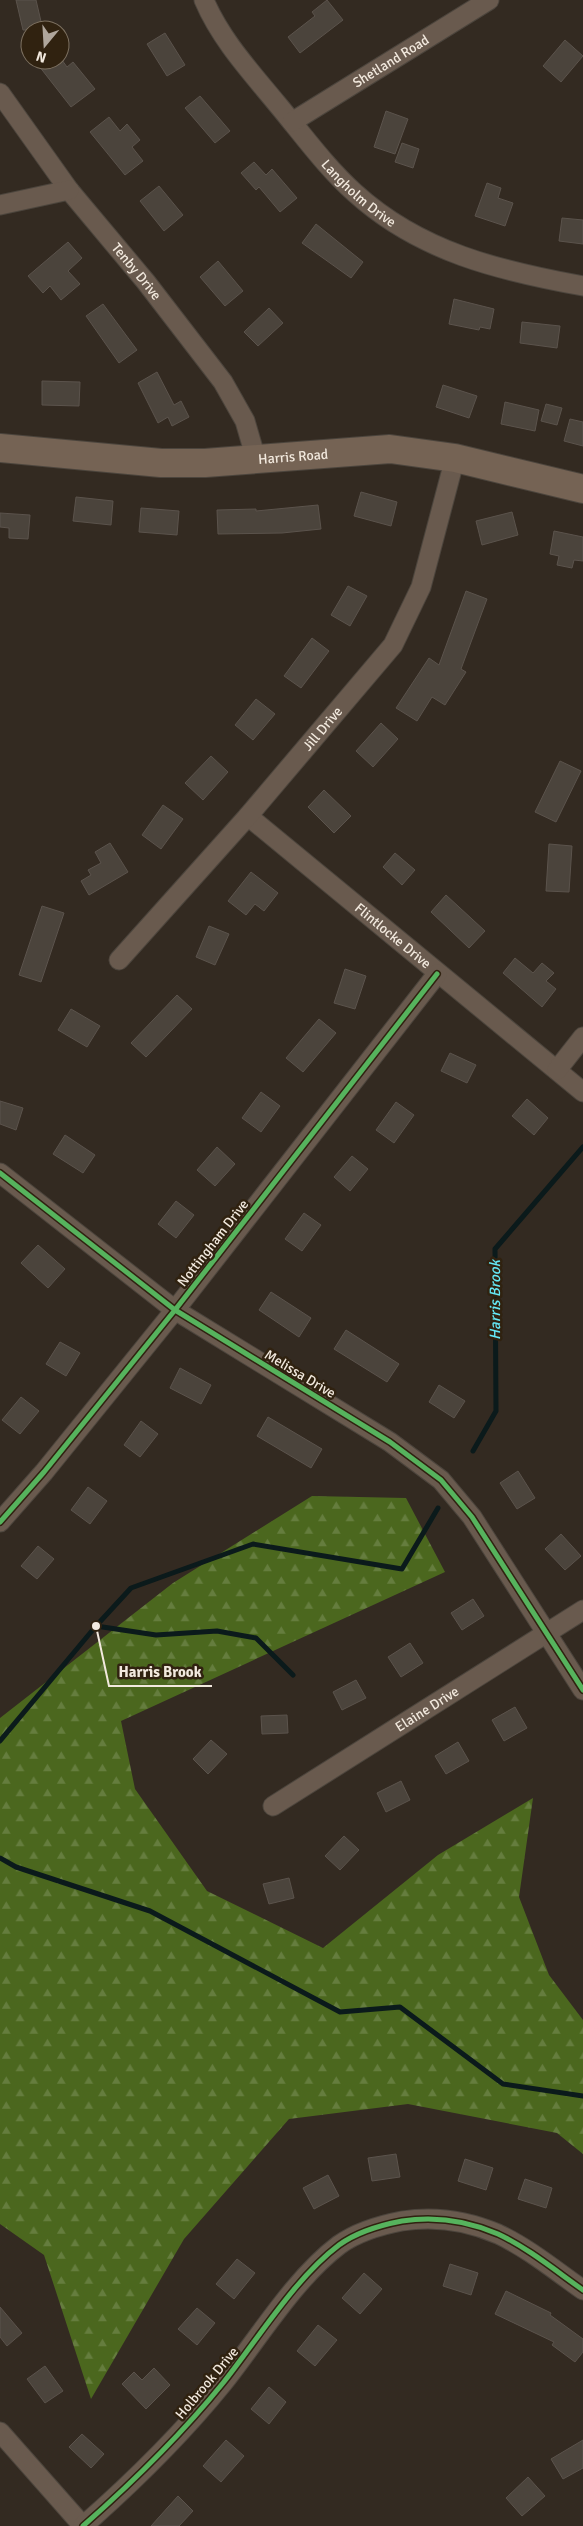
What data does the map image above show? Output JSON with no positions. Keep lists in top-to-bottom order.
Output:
{
  "streets": {
    "street": [
      "Shetland Road",
      "Langholm Drive",
      "Tenby Drive",
      "Harris Road",
      "Jill Drive",
      "Flintlocke Drive",
      "Nottingham Drive",
      "Melissa Drive",
      "Elaine Drive",
      "Holbrook Drive"
    ]
  },
  "crossings": [
    ["Shetland Road", "Langholm Drive"],
    ["Tenby Drive", "Harris Road"],
    ["Harris Road", "Jill Drive"],
    ["Jill Drive", "Flintlocke Drive"],
    ["Flintlocke Drive", "Nottingham Drive"],
    ["Nottingham Drive", "Melissa Drive"],
    ["Melissa Drive", "Elaine Drive"]
  ],
  "water": ["Harris Brook"],
  "places": ["Harris Brook"],
  "north": "bottom"
}
